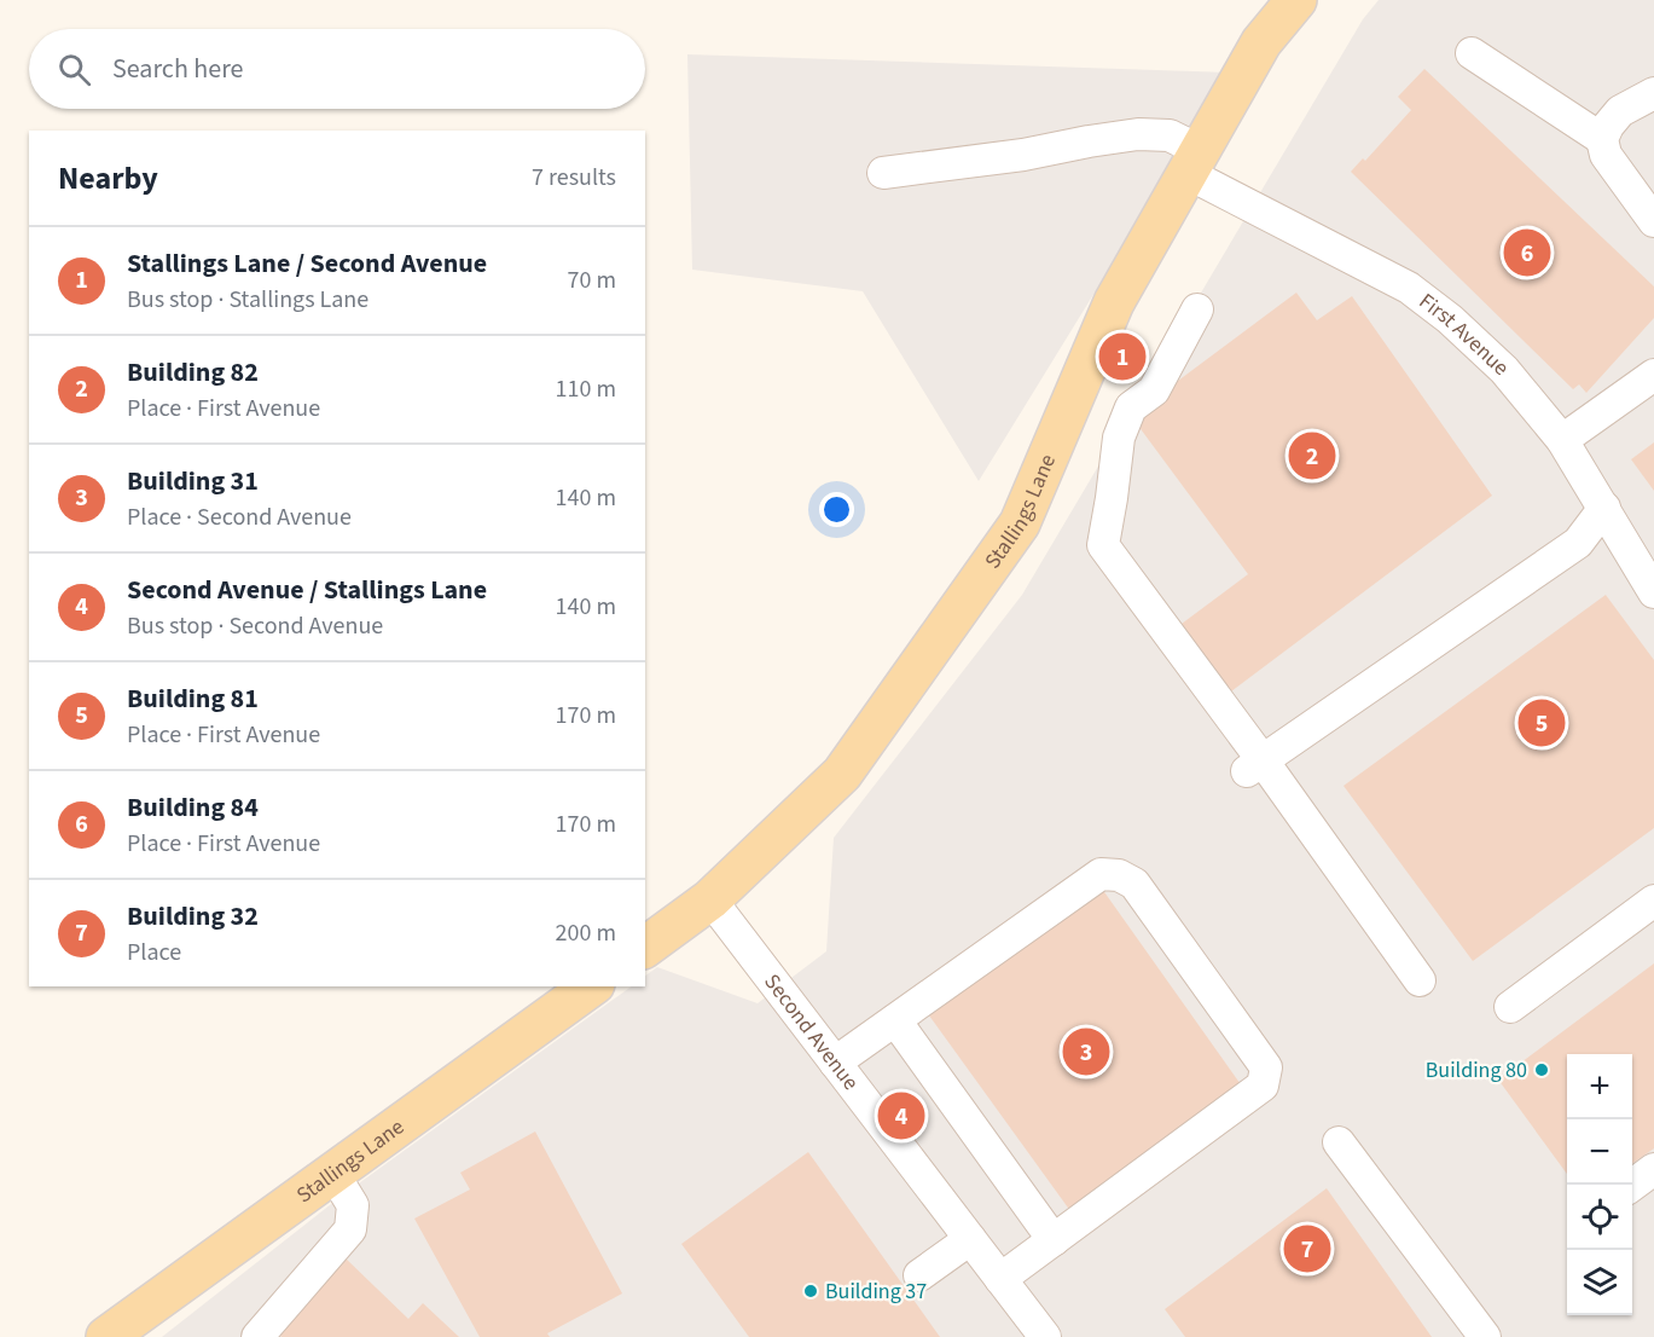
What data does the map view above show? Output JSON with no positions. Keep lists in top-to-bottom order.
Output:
{
  "streets": {
    "main road": ["Stallings Lane"],
    "street": ["First Avenue", "Second Avenue"]
  },
  "crossings": [
    ["First Avenue", "Stallings Lane"],
    ["Stallings Lane", "Second Avenue"]
  ],
  "places": ["Building 80", "Building 37"],
  "page": {
    "search": "Search here",
    "heading": ["Nearby", "7 results"],
    "list": [
      {
        "mark": "1",
        "name": "Stallings Lane / Second Avenue",
        "note": "Bus stop · Stallings Lane",
        "value": "70 m"
      },
      {
        "mark": "2",
        "name": "Building 82",
        "note": "Place · First Avenue",
        "value": "110 m"
      },
      {
        "mark": "3",
        "name": "Building 31",
        "note": "Place · Second Avenue",
        "value": "140 m"
      },
      {
        "mark": "4",
        "name": "Second Avenue / Stallings Lane",
        "note": "Bus stop · Second Avenue",
        "value": "140 m"
      },
      {
        "mark": "5",
        "name": "Building 81",
        "note": "Place · First Avenue",
        "value": "170 m"
      },
      {
        "mark": "6",
        "name": "Building 84",
        "note": "Place · First Avenue",
        "value": "170 m"
      },
      {
        "mark": "7",
        "name": "Building 32",
        "note": "Place",
        "value": "200 m"
      }
    ],
    "pins": [
      "6",
      "1",
      "2",
      "5",
      "3",
      "4",
      "7"
    ],
    "map_buttons": ["+", "−"]
  }
}
